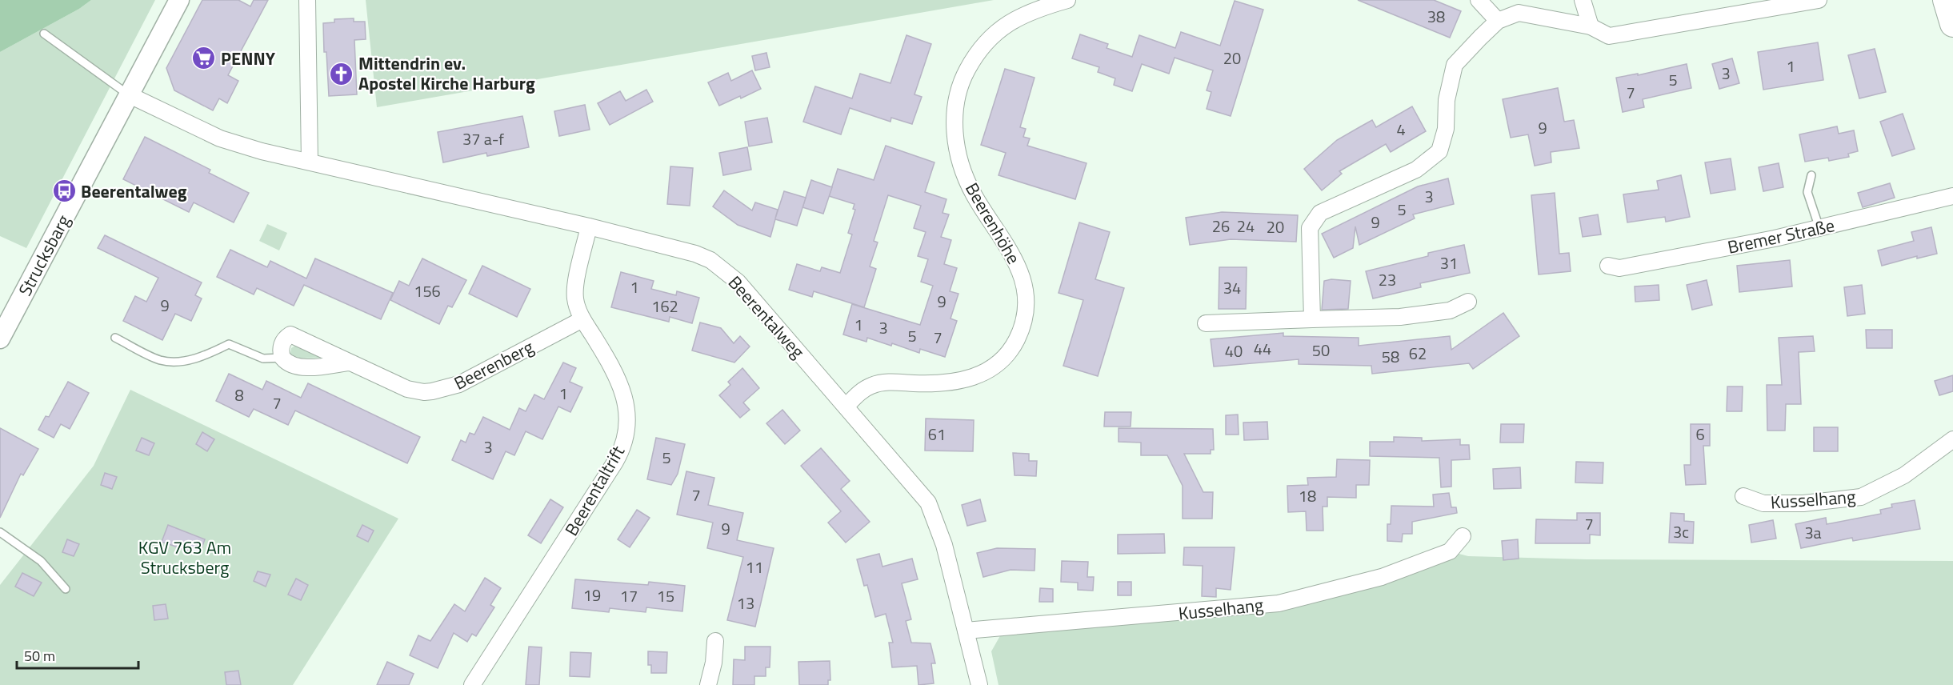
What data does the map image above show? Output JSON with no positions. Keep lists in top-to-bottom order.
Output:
{
  "streets": {
    "street": [
      "Beerenhöhe",
      "Bremer Straße",
      "Strucksbarg",
      "Beerentalweg",
      "Beerenberg",
      "Beerentaltrift",
      "Kusselhang"
    ]
  },
  "crossings": [
    ["Beerenhöhe", "Beerentalweg"],
    ["Strucksbarg", "Beerentalweg"],
    ["Beerentalweg", "Beerentaltrift"],
    ["Beerentalweg", "Kusselhang"],
    ["Beerenberg", "Beerentaltrift"]
  ],
  "parks": ["KGV 763 Am Strucksberg"],
  "places": {
    "supermarket": ["PENNY"],
    "church": ["Mittendrin ev. Apostel Kirche Harburg"],
    "bus stop": ["Beerentalweg"]
  },
  "house_numbers": [
    "38",
    "20",
    "1",
    "3",
    "5",
    "7",
    "9",
    "4",
    "37 a-f",
    "3",
    "5",
    "9",
    "26",
    "24",
    "20",
    "31",
    "23",
    "1",
    "34",
    "156",
    "9",
    "9",
    "162",
    "1",
    "3",
    "5",
    "7",
    "44",
    "50",
    "40",
    "62",
    "58",
    "1",
    "8",
    "7",
    "61",
    "6",
    "3",
    "5",
    "7",
    "18",
    "7",
    "9",
    "3c",
    "3a",
    "11",
    "19",
    "17",
    "15",
    "13"
  ],
  "scale_bar": "50 m"
}
